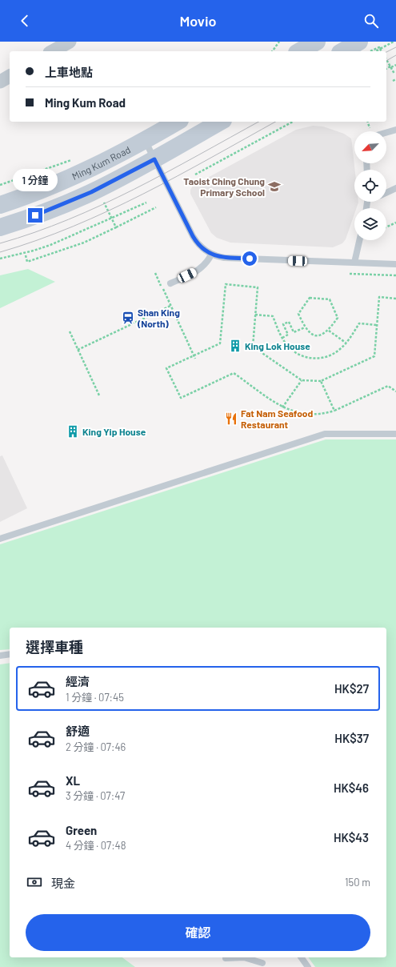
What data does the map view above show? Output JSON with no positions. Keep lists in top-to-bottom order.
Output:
{
  "streets": {
    "main road": ["Ming Kum Road"]
  },
  "places": {
    "school or university": ["Taoist Ching Chung Primary School"],
    "station": ["Shan King (North)"],
    "building": ["King Lok House", "King Yip House"],
    "restaurant": ["Fat Nam Seafood Restaurant"]
  },
  "north": "bottom left",
  "page": {
    "header": "Movio",
    "banner": ["上車地點", "Ming Kum Road"],
    "bubble": "1 分鐘",
    "heading": "選擇車種",
    "list": [
      {
        "name": "經濟",
        "note": "1 分鐘 · 07:45",
        "value": "HK$27"
      },
      {
        "name": "舒適",
        "note": "2 分鐘 · 07:46",
        "value": "HK$37"
      },
      {
        "name": "XL",
        "note": "3 分鐘 · 07:47",
        "value": "HK$46"
      },
      {
        "name": "Green",
        "note": "4 分鐘 · 07:48",
        "value": "HK$43"
      }
    ],
    "pay": ["現金", "150 m"],
    "buttons": "確認"
  }
}
